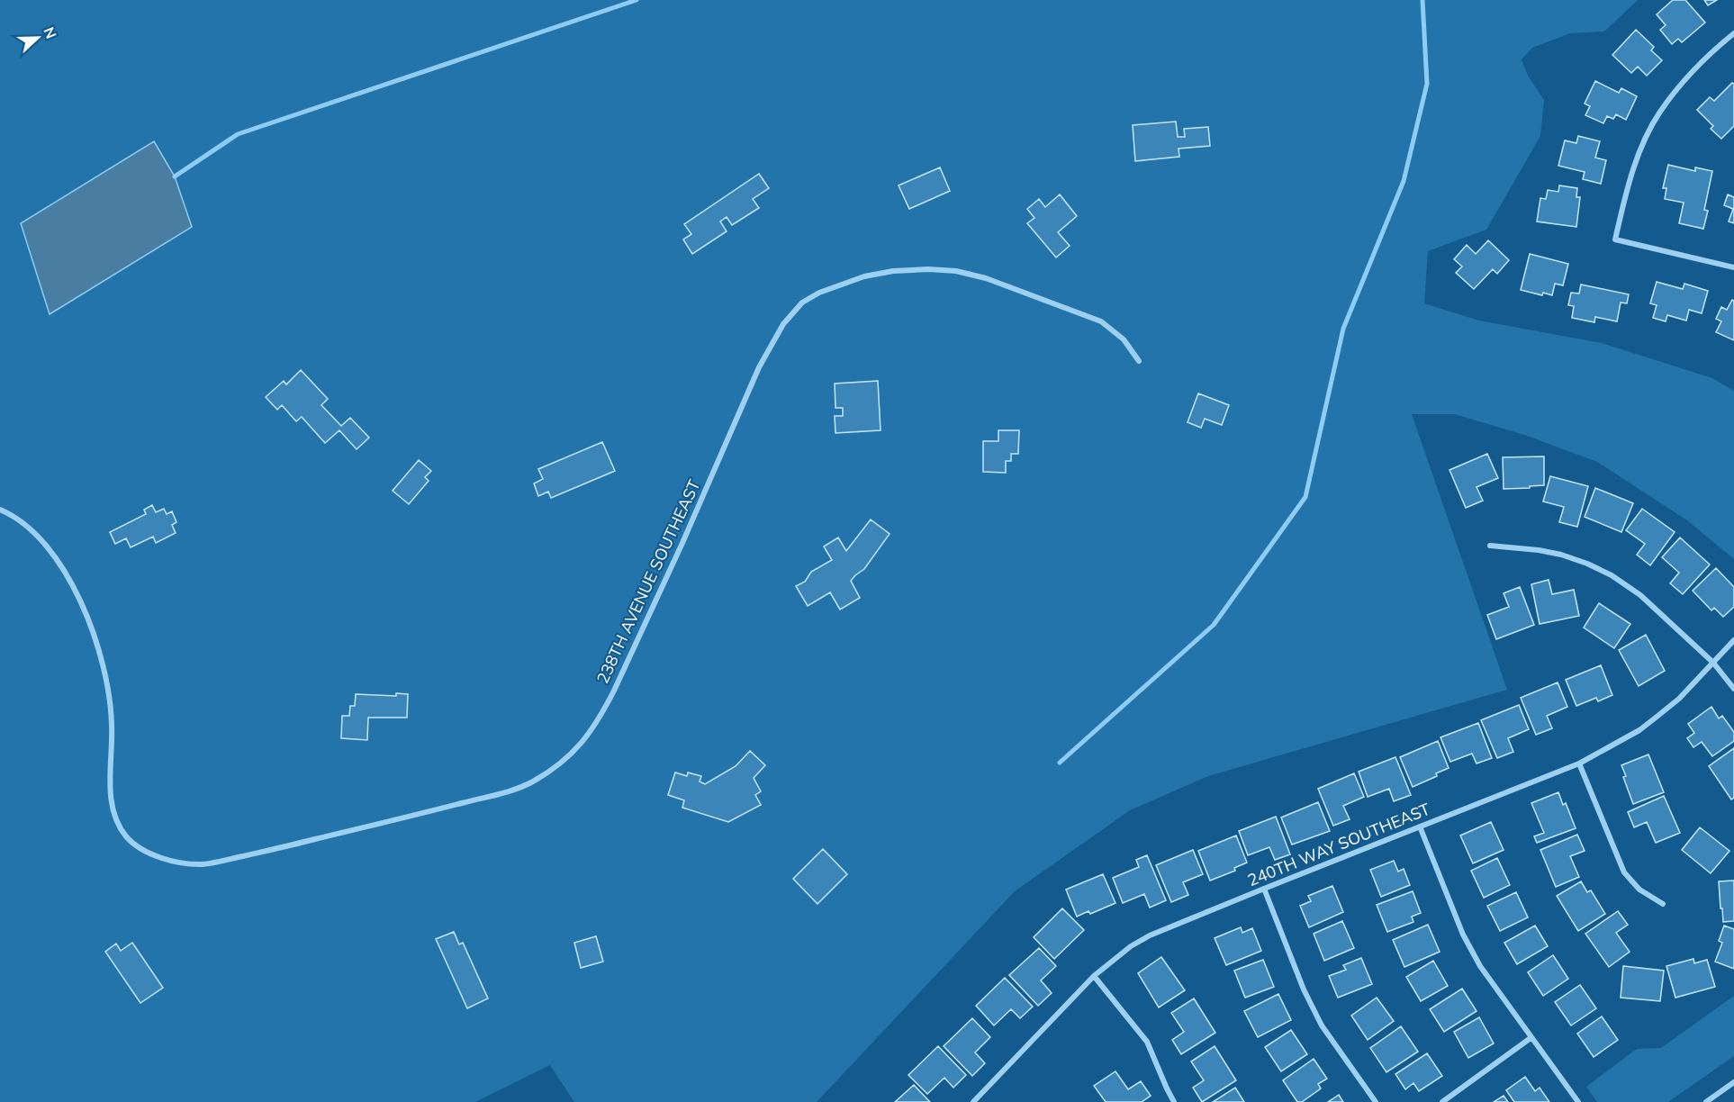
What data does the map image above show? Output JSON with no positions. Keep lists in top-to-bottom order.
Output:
{
  "streets": {
    "street": ["238TH AVENUE SOUTHEAST", "240TH WAY SOUTHEAST"]
  },
  "north": "right"
}
